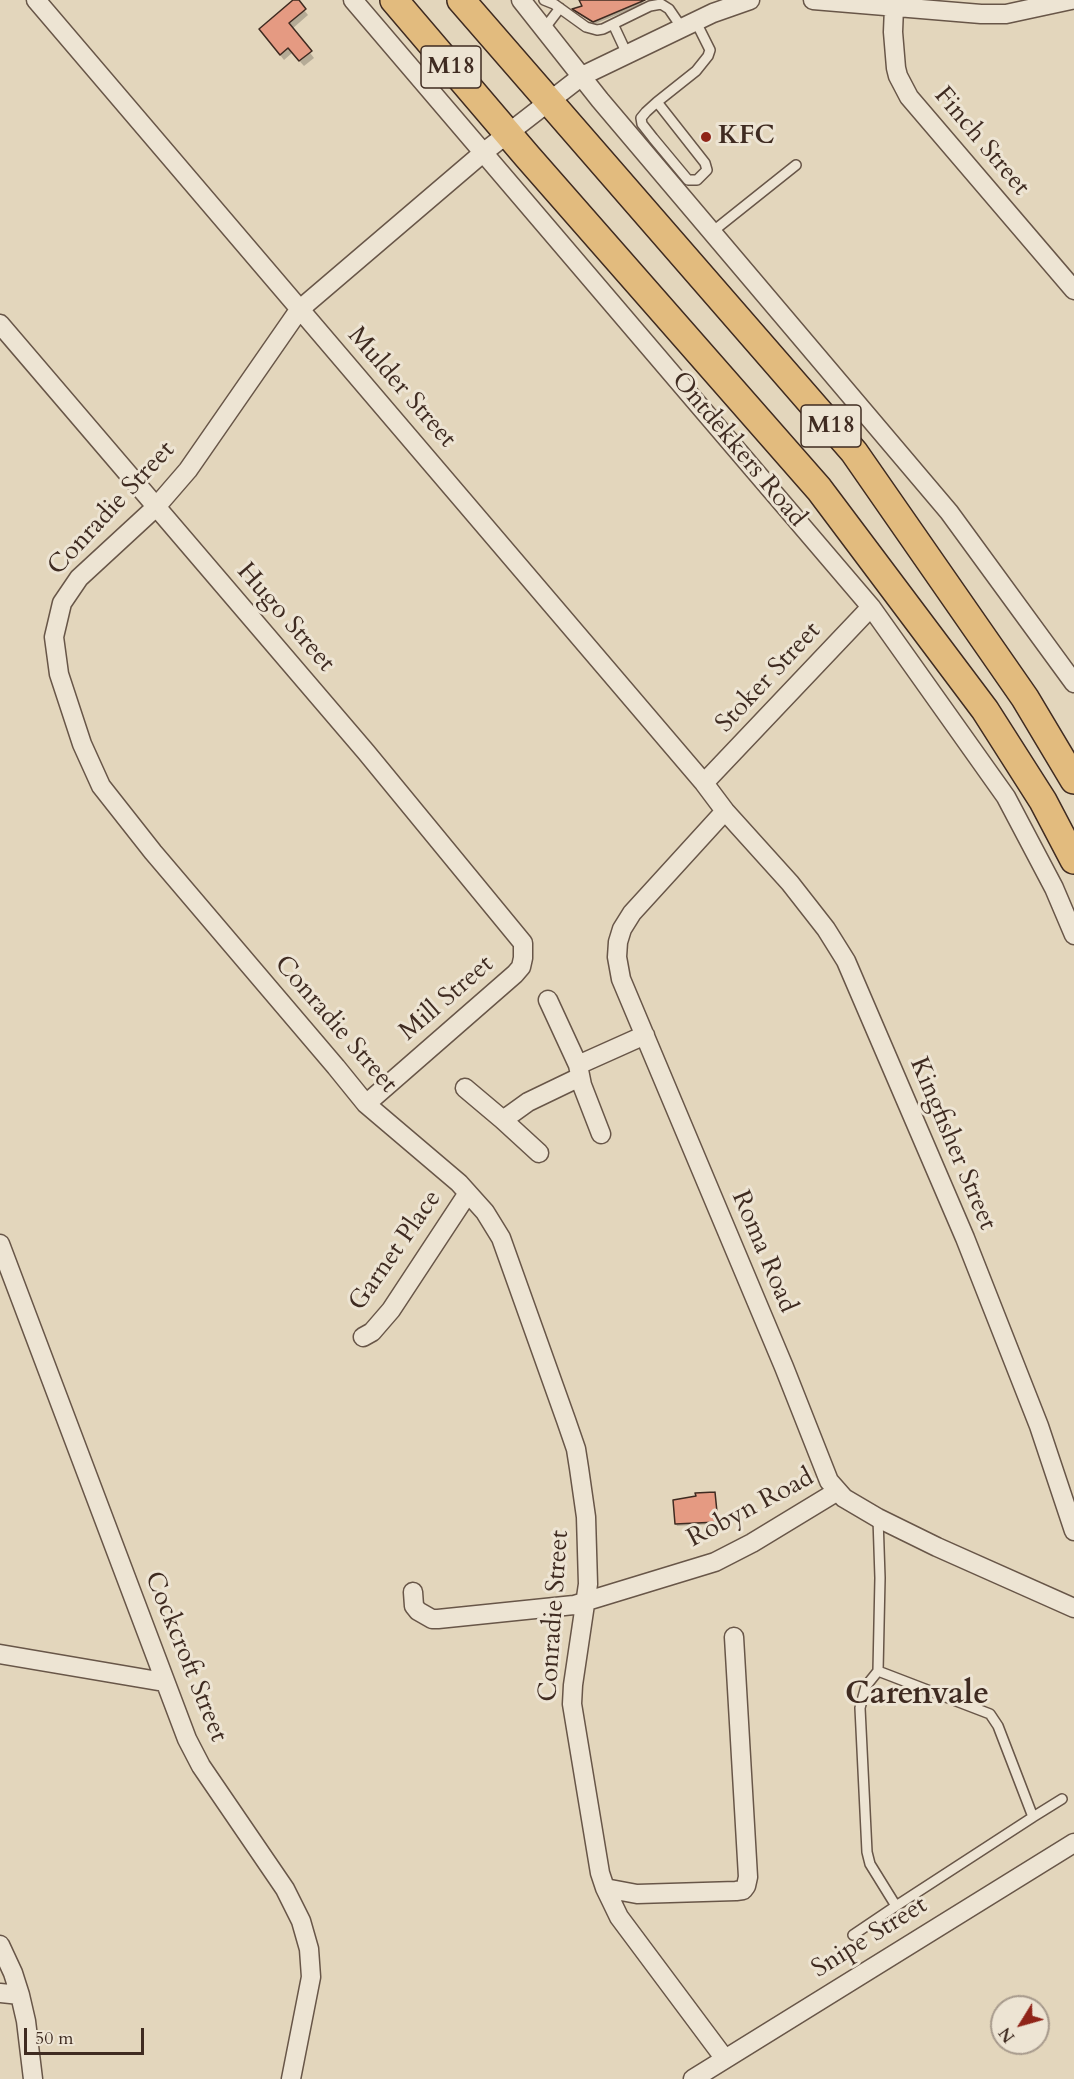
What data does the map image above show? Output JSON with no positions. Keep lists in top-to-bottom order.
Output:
{
  "streets": {
    "main road": ["M18", "Ontdekkers Road"],
    "street": [
      "Finch Street",
      "Mulder Street",
      "Conradie Street",
      "Hugo Street",
      "Stoker Street",
      "Mill Street",
      "Kingfisher Street",
      "Garnet Place",
      "Roma Road",
      "Robyn Road",
      "Cockcroft Street",
      "Snipe Street"
    ]
  },
  "crossings": [
    ["M18", "Conradie Street"],
    ["Mulder Street", "Conradie Street"],
    ["Mulder Street", "Stoker Street"],
    ["Mulder Street", "Kingfisher Street"],
    ["Mulder Street", "Roma Road"],
    ["Ontdekkers Road", "Conradie Street"],
    ["Ontdekkers Road", "Stoker Street"],
    ["Conradie Street", "Hugo Street"],
    ["Conradie Street", "Mill Street"],
    ["Conradie Street", "Garnet Place"],
    ["Conradie Street", "Robyn Road"],
    ["Conradie Street", "Snipe Street"],
    ["Hugo Street", "Mill Street"],
    ["Kingfisher Street", "Roma Road"],
    ["Roma Road", "Robyn Road"]
  ],
  "districts": ["Carenvale"],
  "places": ["KFC"],
  "scale_bar": "50 m",
  "north": "bottom left"
}
